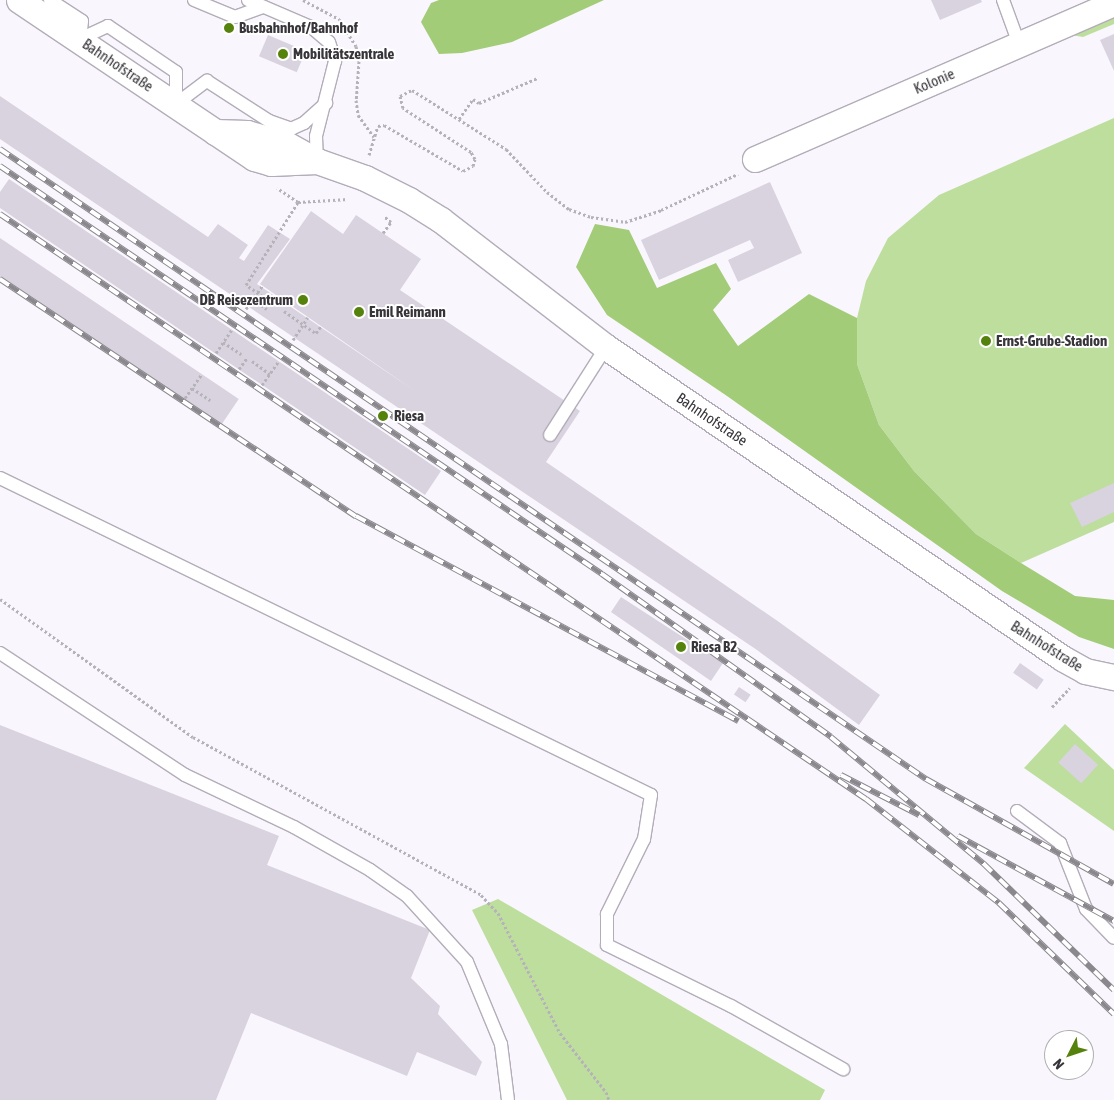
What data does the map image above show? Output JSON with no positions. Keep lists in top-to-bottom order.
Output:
{
  "streets": {
    "street": ["Bahnhofstraße", "Kolonie"]
  },
  "places": [
    "Busbahnhof/Bahnhof",
    "Mobilitätszentrale",
    "DB Reisezentrum",
    "Emil Reimann",
    "Ernst-Grube-Stadion",
    "Riesa",
    "Riesa B2"
  ],
  "north": "bottom left"
}
